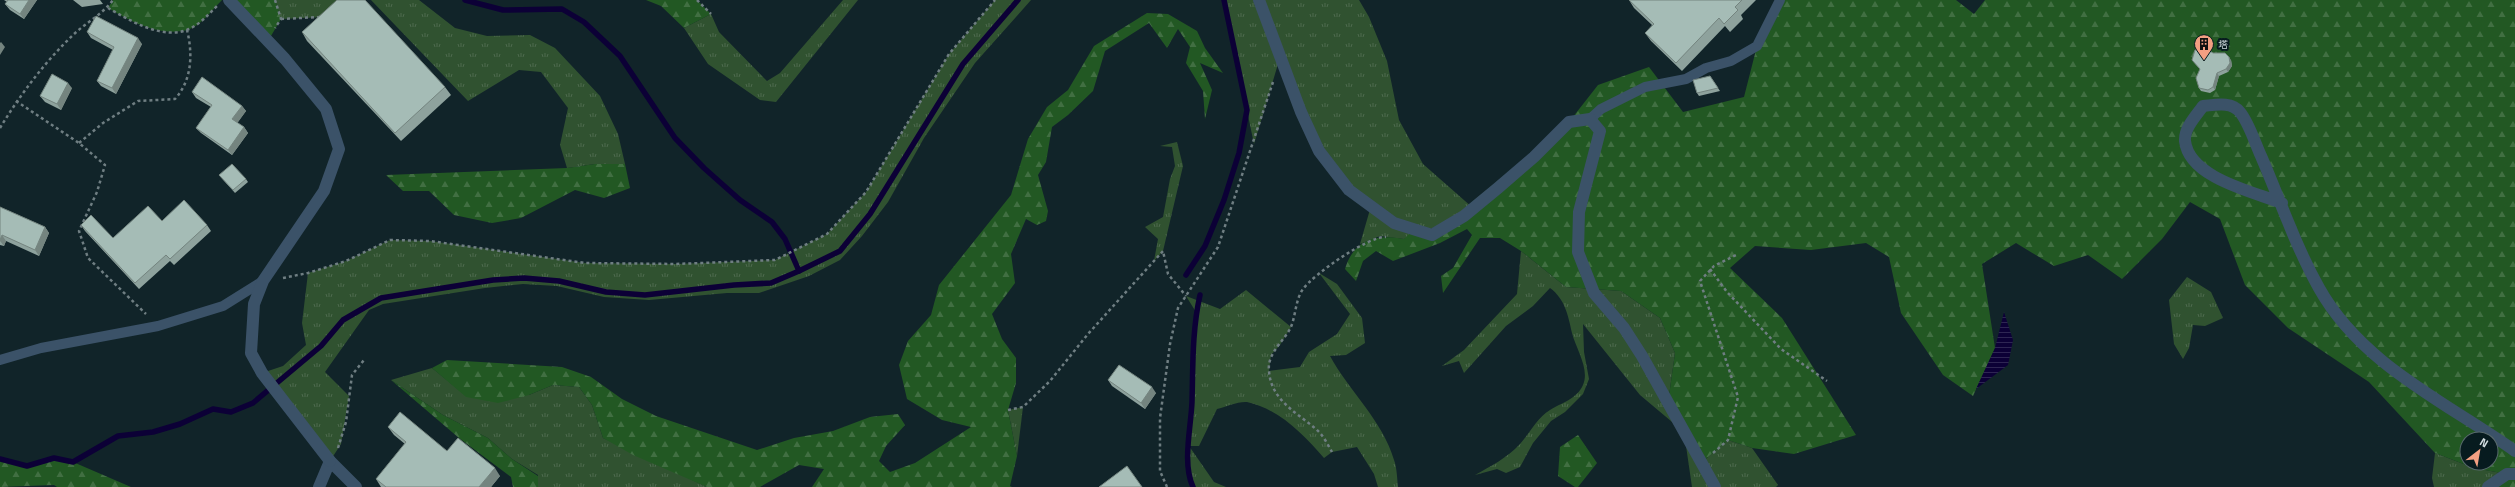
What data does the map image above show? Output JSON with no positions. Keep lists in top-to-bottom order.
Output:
{
  "places": {
    "building": ["塔"]
  },
  "north": "top right"
}
